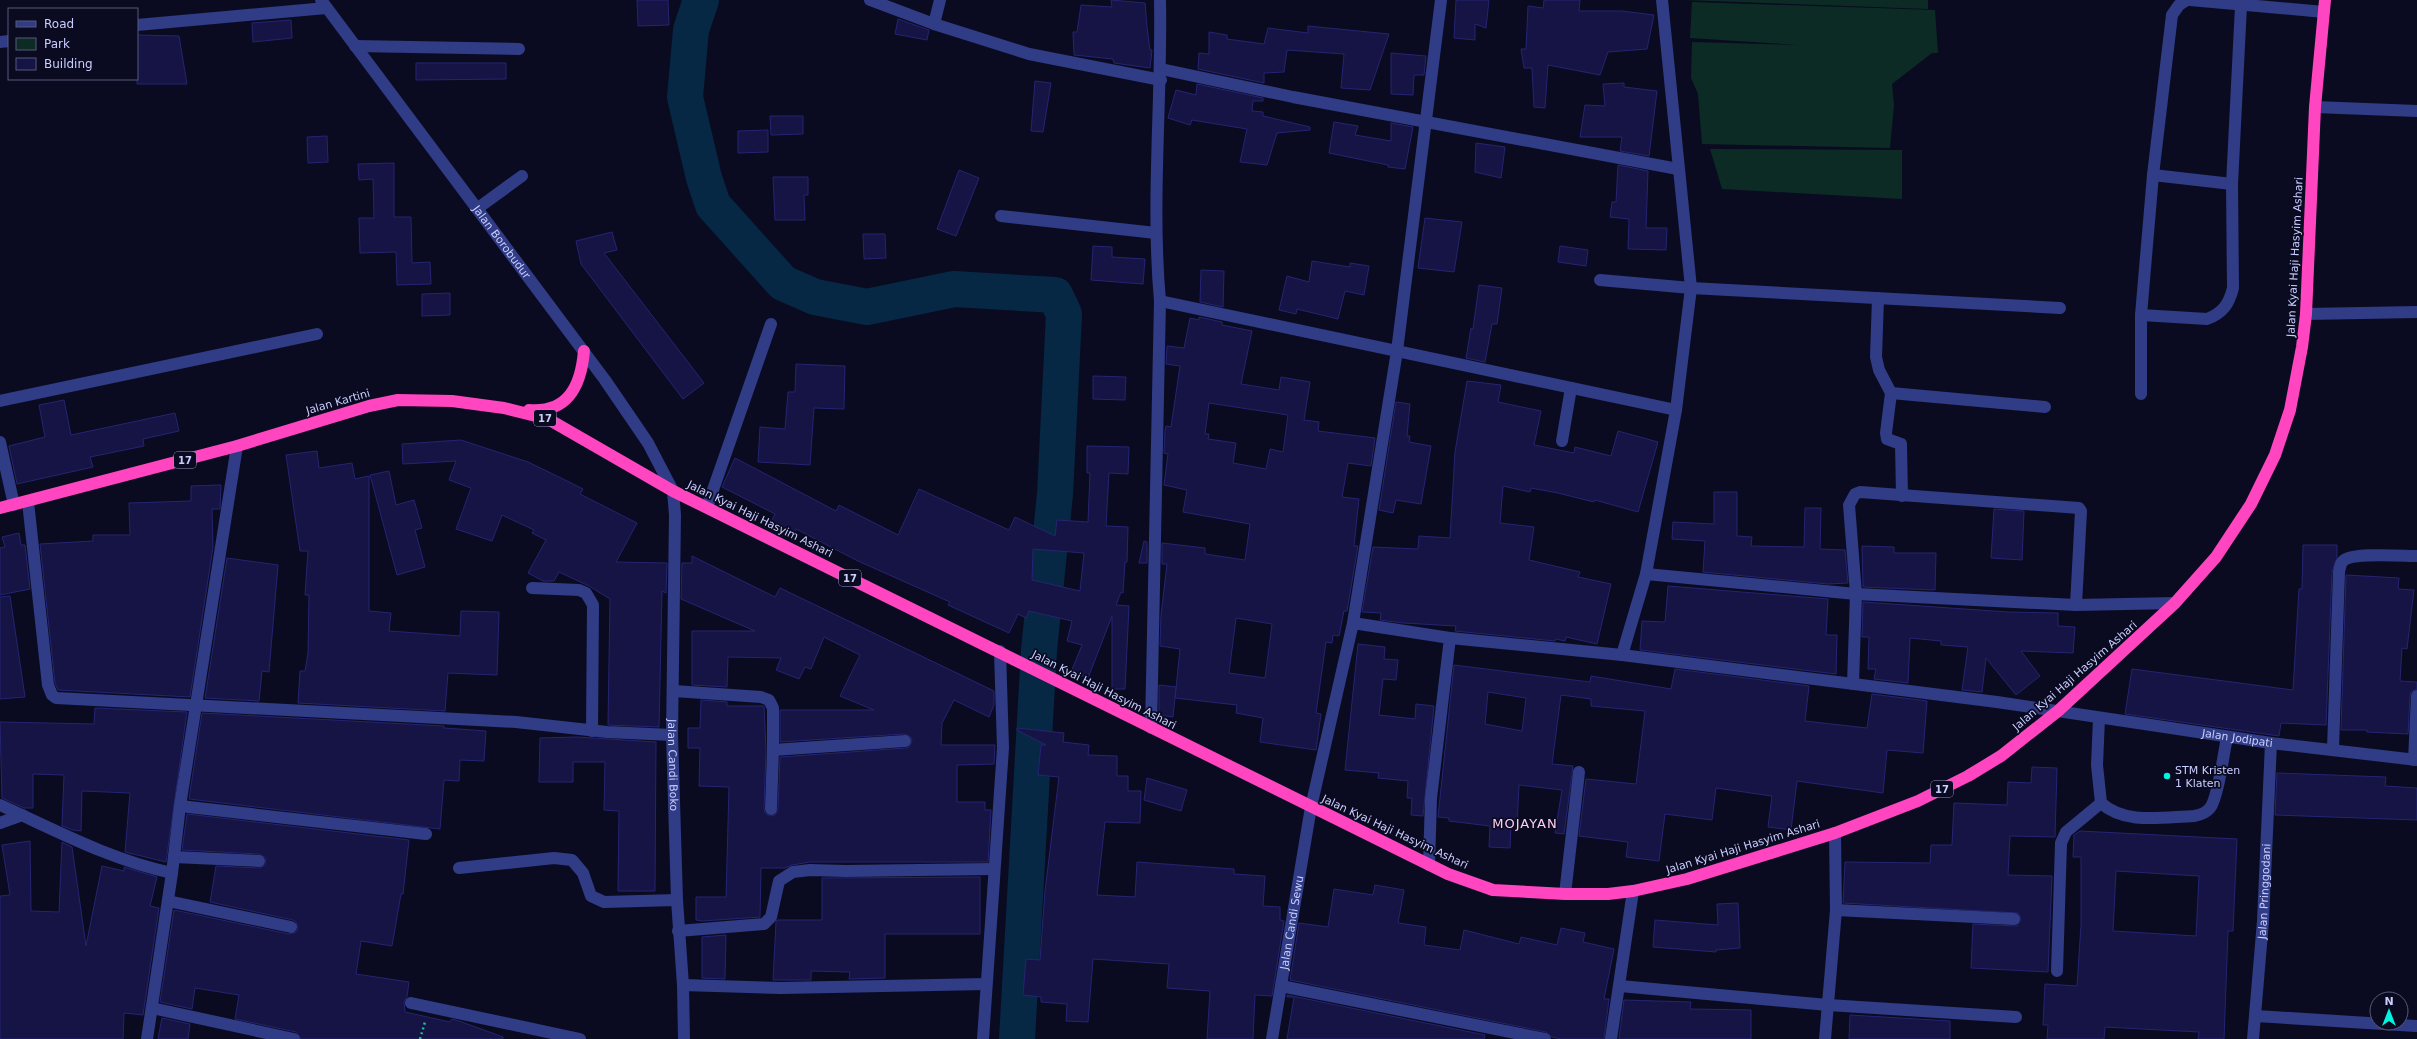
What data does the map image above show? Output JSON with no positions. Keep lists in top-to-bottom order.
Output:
{
  "streets": {
    "highway": ["Jalan Kyai Haji Hasyim Ashari", "Jalan Kartini", "17"],
    "street": [
      "Jalan Borobudur",
      "Jalan Jodipati",
      "Jalan Candi Boko",
      "Jalan Pringgodani",
      "Jalan Candi Sewu"
    ]
  },
  "crossings": [
    ["Jalan Borobudur", "Jalan Kyai Haji Hasyim Ashari"],
    ["Jalan Borobudur", "Jalan Kartini"],
    ["Jalan Borobudur", "Jalan Candi Boko"],
    ["Jalan Kyai Haji Hasyim Ashari", "Jalan Kartini"],
    ["Jalan Kyai Haji Hasyim Ashari", "Jalan Jodipati"],
    ["Jalan Kyai Haji Hasyim Ashari", "Jalan Candi Boko"],
    ["Jalan Kyai Haji Hasyim Ashari", "Jalan Candi Sewu"],
    ["Jalan Kartini", "Jalan Candi Boko"],
    ["Jalan Jodipati", "Jalan Pringgodani"],
    ["Jalan Jodipati", "Jalan Candi Sewu"]
  ],
  "districts": ["MOJAYAN"],
  "places": ["STM Kristen 1 Klaten"],
  "legend": ["Road", "Park", "Building"],
  "north": "top"
}
